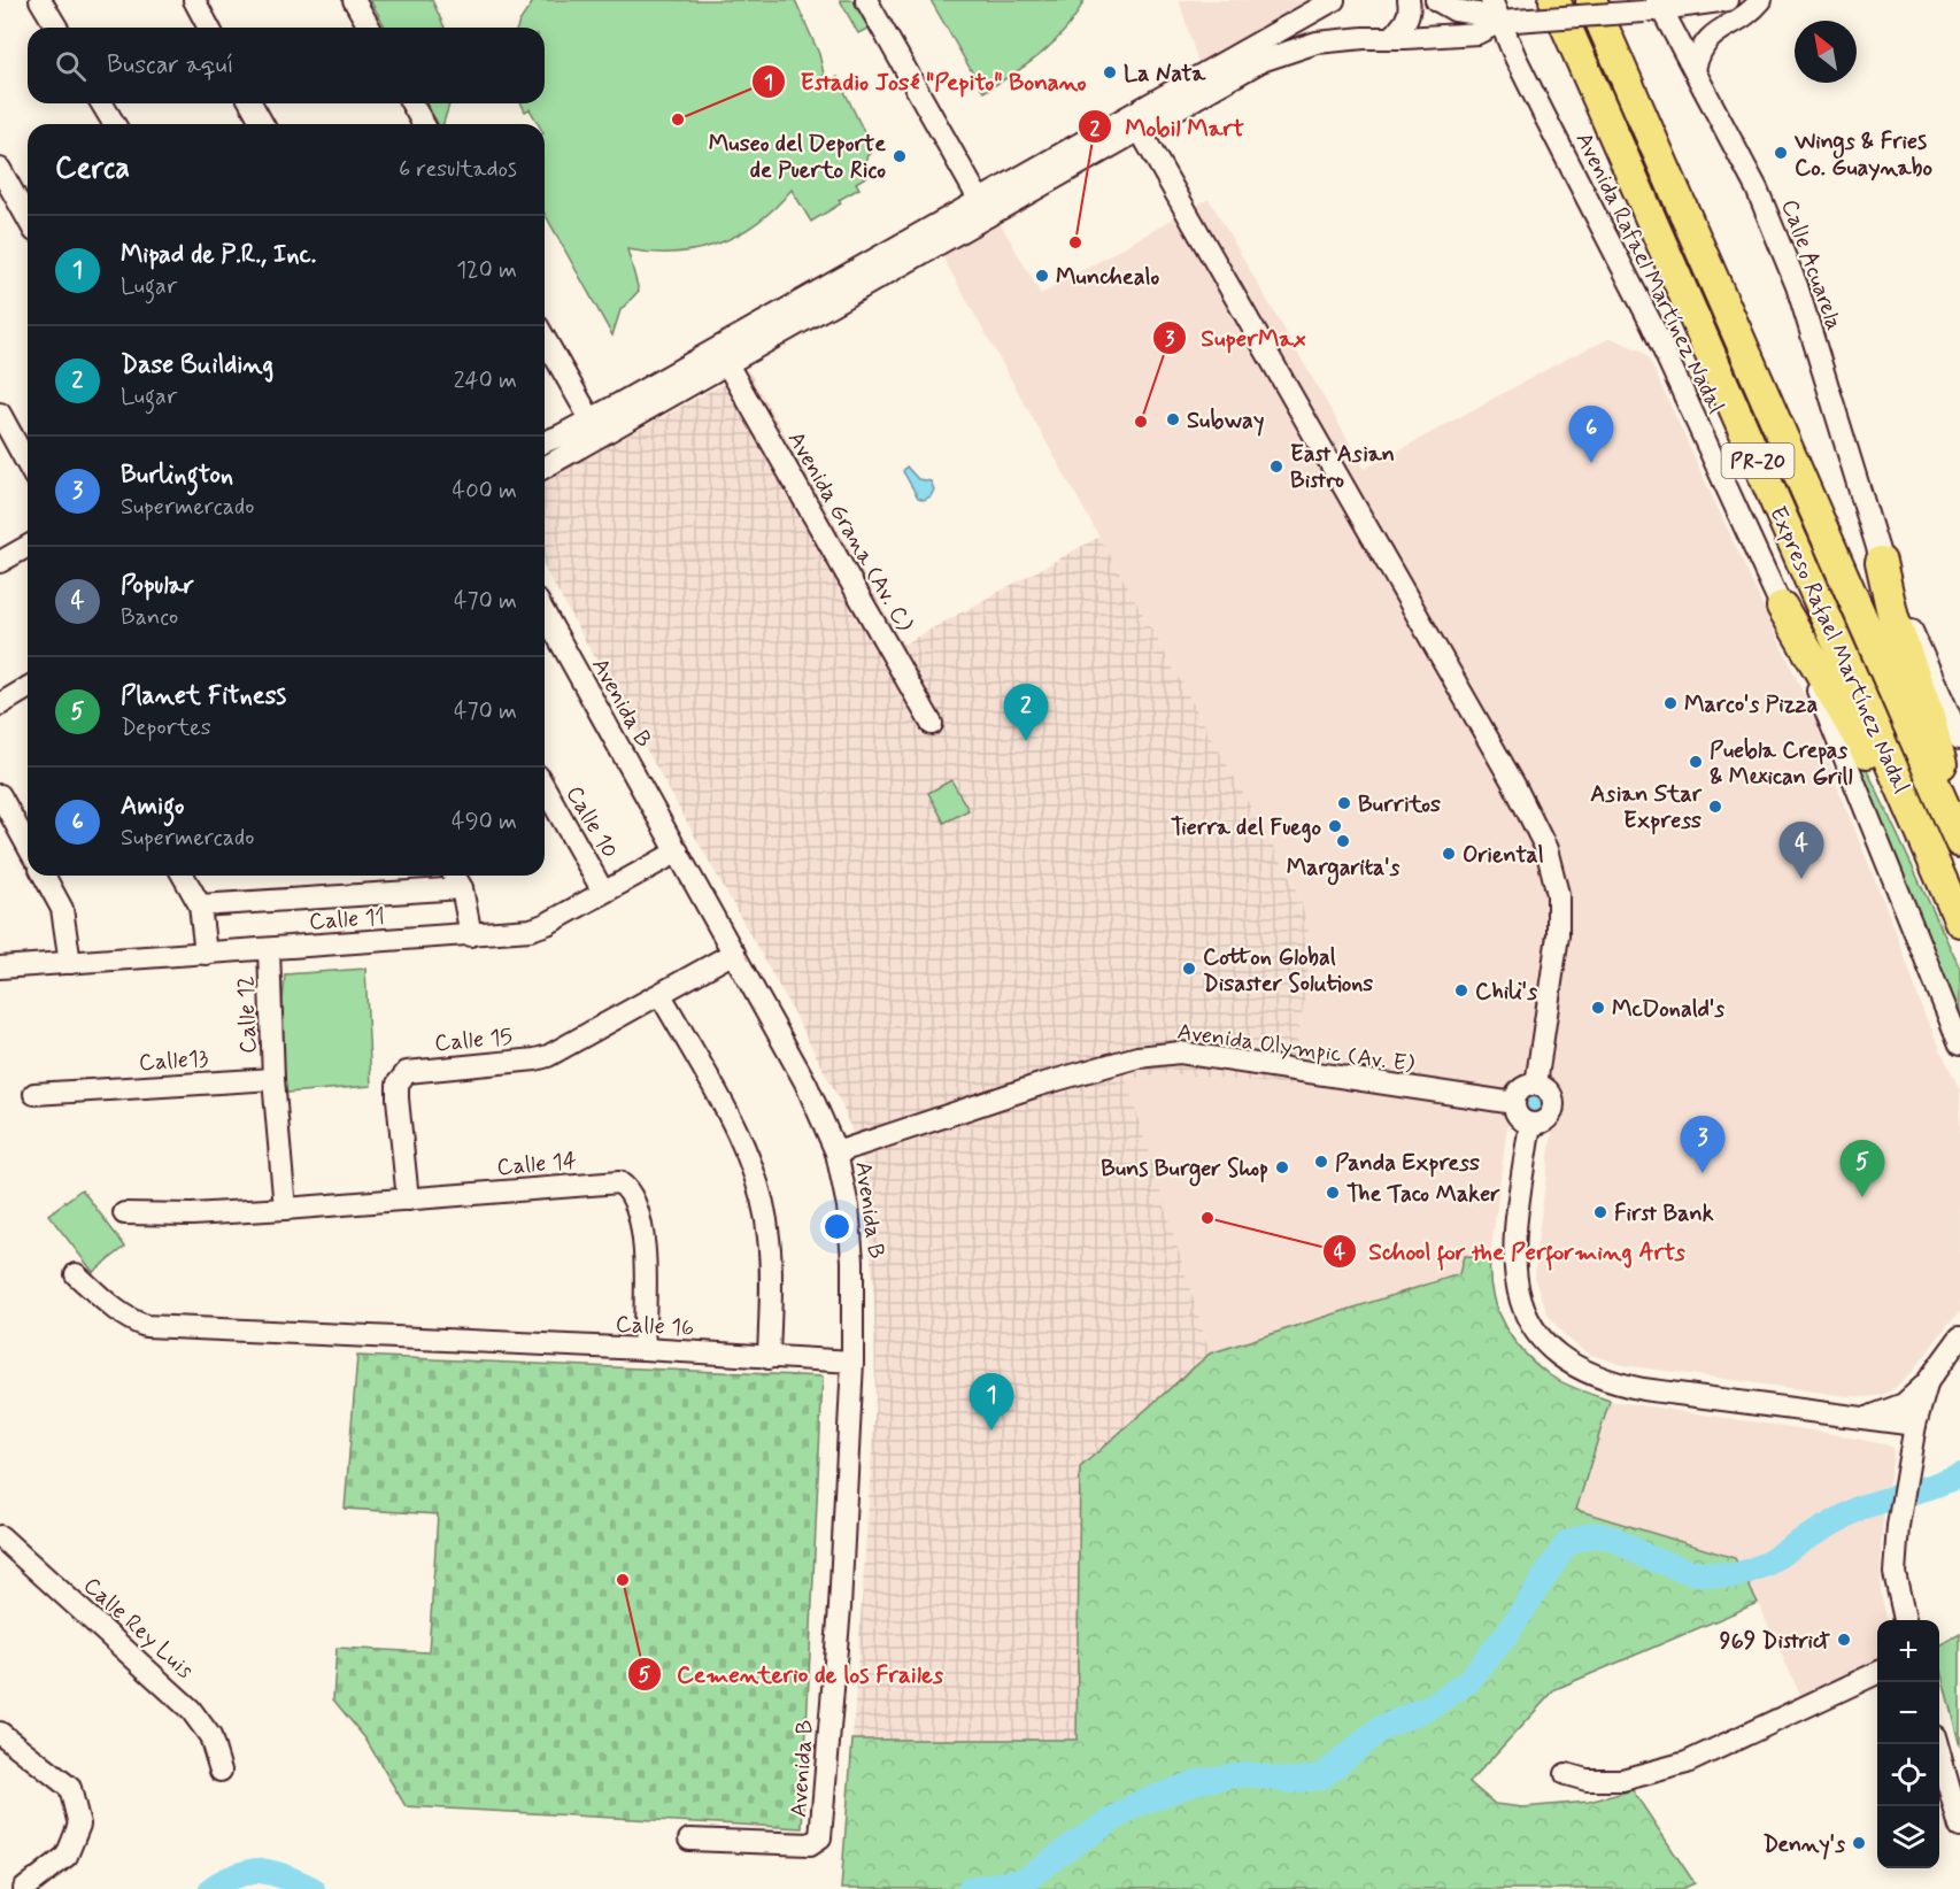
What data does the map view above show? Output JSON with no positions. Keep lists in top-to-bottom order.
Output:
{
  "streets": {
    "highway": ["PR-20", "Expreso Rafael Martínez Nadal"],
    "street": [
      "Calle Acuarela",
      "Avenida Rafael Martínez Nadal",
      "Avenida Grana (Av. C)",
      "Avenida B",
      "Calle 10",
      "Calle 11",
      "Calle 12",
      "Calle 15",
      "Avenida Olympic (Av. E)",
      "Calle13",
      "Calle 14",
      "Calle 16",
      "Calle Rey Luis"
    ]
  },
  "crossings": [
    ["Avenida B", "Calle 11"],
    ["Avenida B", "Calle 15"],
    ["Avenida B", "Avenida Olympic (Av. E)"],
    ["Avenida B", "Calle 16"],
    ["Calle 10", "Calle 11"],
    ["Calle 11", "Calle 12"],
    ["Calle 12", "Calle13"],
    ["Calle 15", "Calle 14"],
    ["Calle 14", "Calle 16"]
  ],
  "places": [
    "La Nata",
    "Estadio José \"Pepito\" Bonano",
    "Wings & Fries Co. Guaynabo",
    "Museo del Deporte de Puerto Rico",
    "Mobil Mart",
    "Munchealo",
    "Subway",
    "SuperMax",
    "East Asian Bistro",
    "Marco's Pizza",
    "Puebla Crepas & Mexican Grill",
    "Burritos",
    "Asian Star Express",
    "Tierra del Fuego",
    "Margarita's",
    "Oriental",
    "Cotton Global Disaster Solutions",
    "Chili's",
    "McDonald's",
    "Panda Express",
    "Buns Burger Shop",
    "The Taco Maker",
    "First Bank",
    "School for the Performing Arts",
    "Cementerio de los Frailes",
    "969 District",
    "Denny's"
  ],
  "north": "top left",
  "page": {
    "search": "Buscar aquí",
    "heading": ["Cerca", "6 resultados"],
    "list": [
      {
        "mark": "1",
        "name": "Mipad de P.R., Inc.",
        "note": "Lugar",
        "value": "120 m"
      },
      {
        "mark": "2",
        "name": "Dase Building",
        "note": "Lugar",
        "value": "240 m"
      },
      {
        "mark": "3",
        "name": "Burlington",
        "note": "Supermercado",
        "value": "400 m"
      },
      {
        "mark": "4",
        "name": "Popular",
        "note": "Banco",
        "value": "470 m"
      },
      {
        "mark": "5",
        "name": "Planet Fitness",
        "note": "Deportes",
        "value": "470 m"
      },
      {
        "mark": "6",
        "name": "Amigo",
        "note": "Supermercado",
        "value": "490 m"
      }
    ],
    "pins": [
      "6",
      "2",
      "4",
      "3",
      "5",
      "1"
    ],
    "map_buttons": ["+", "−"]
  }
}
